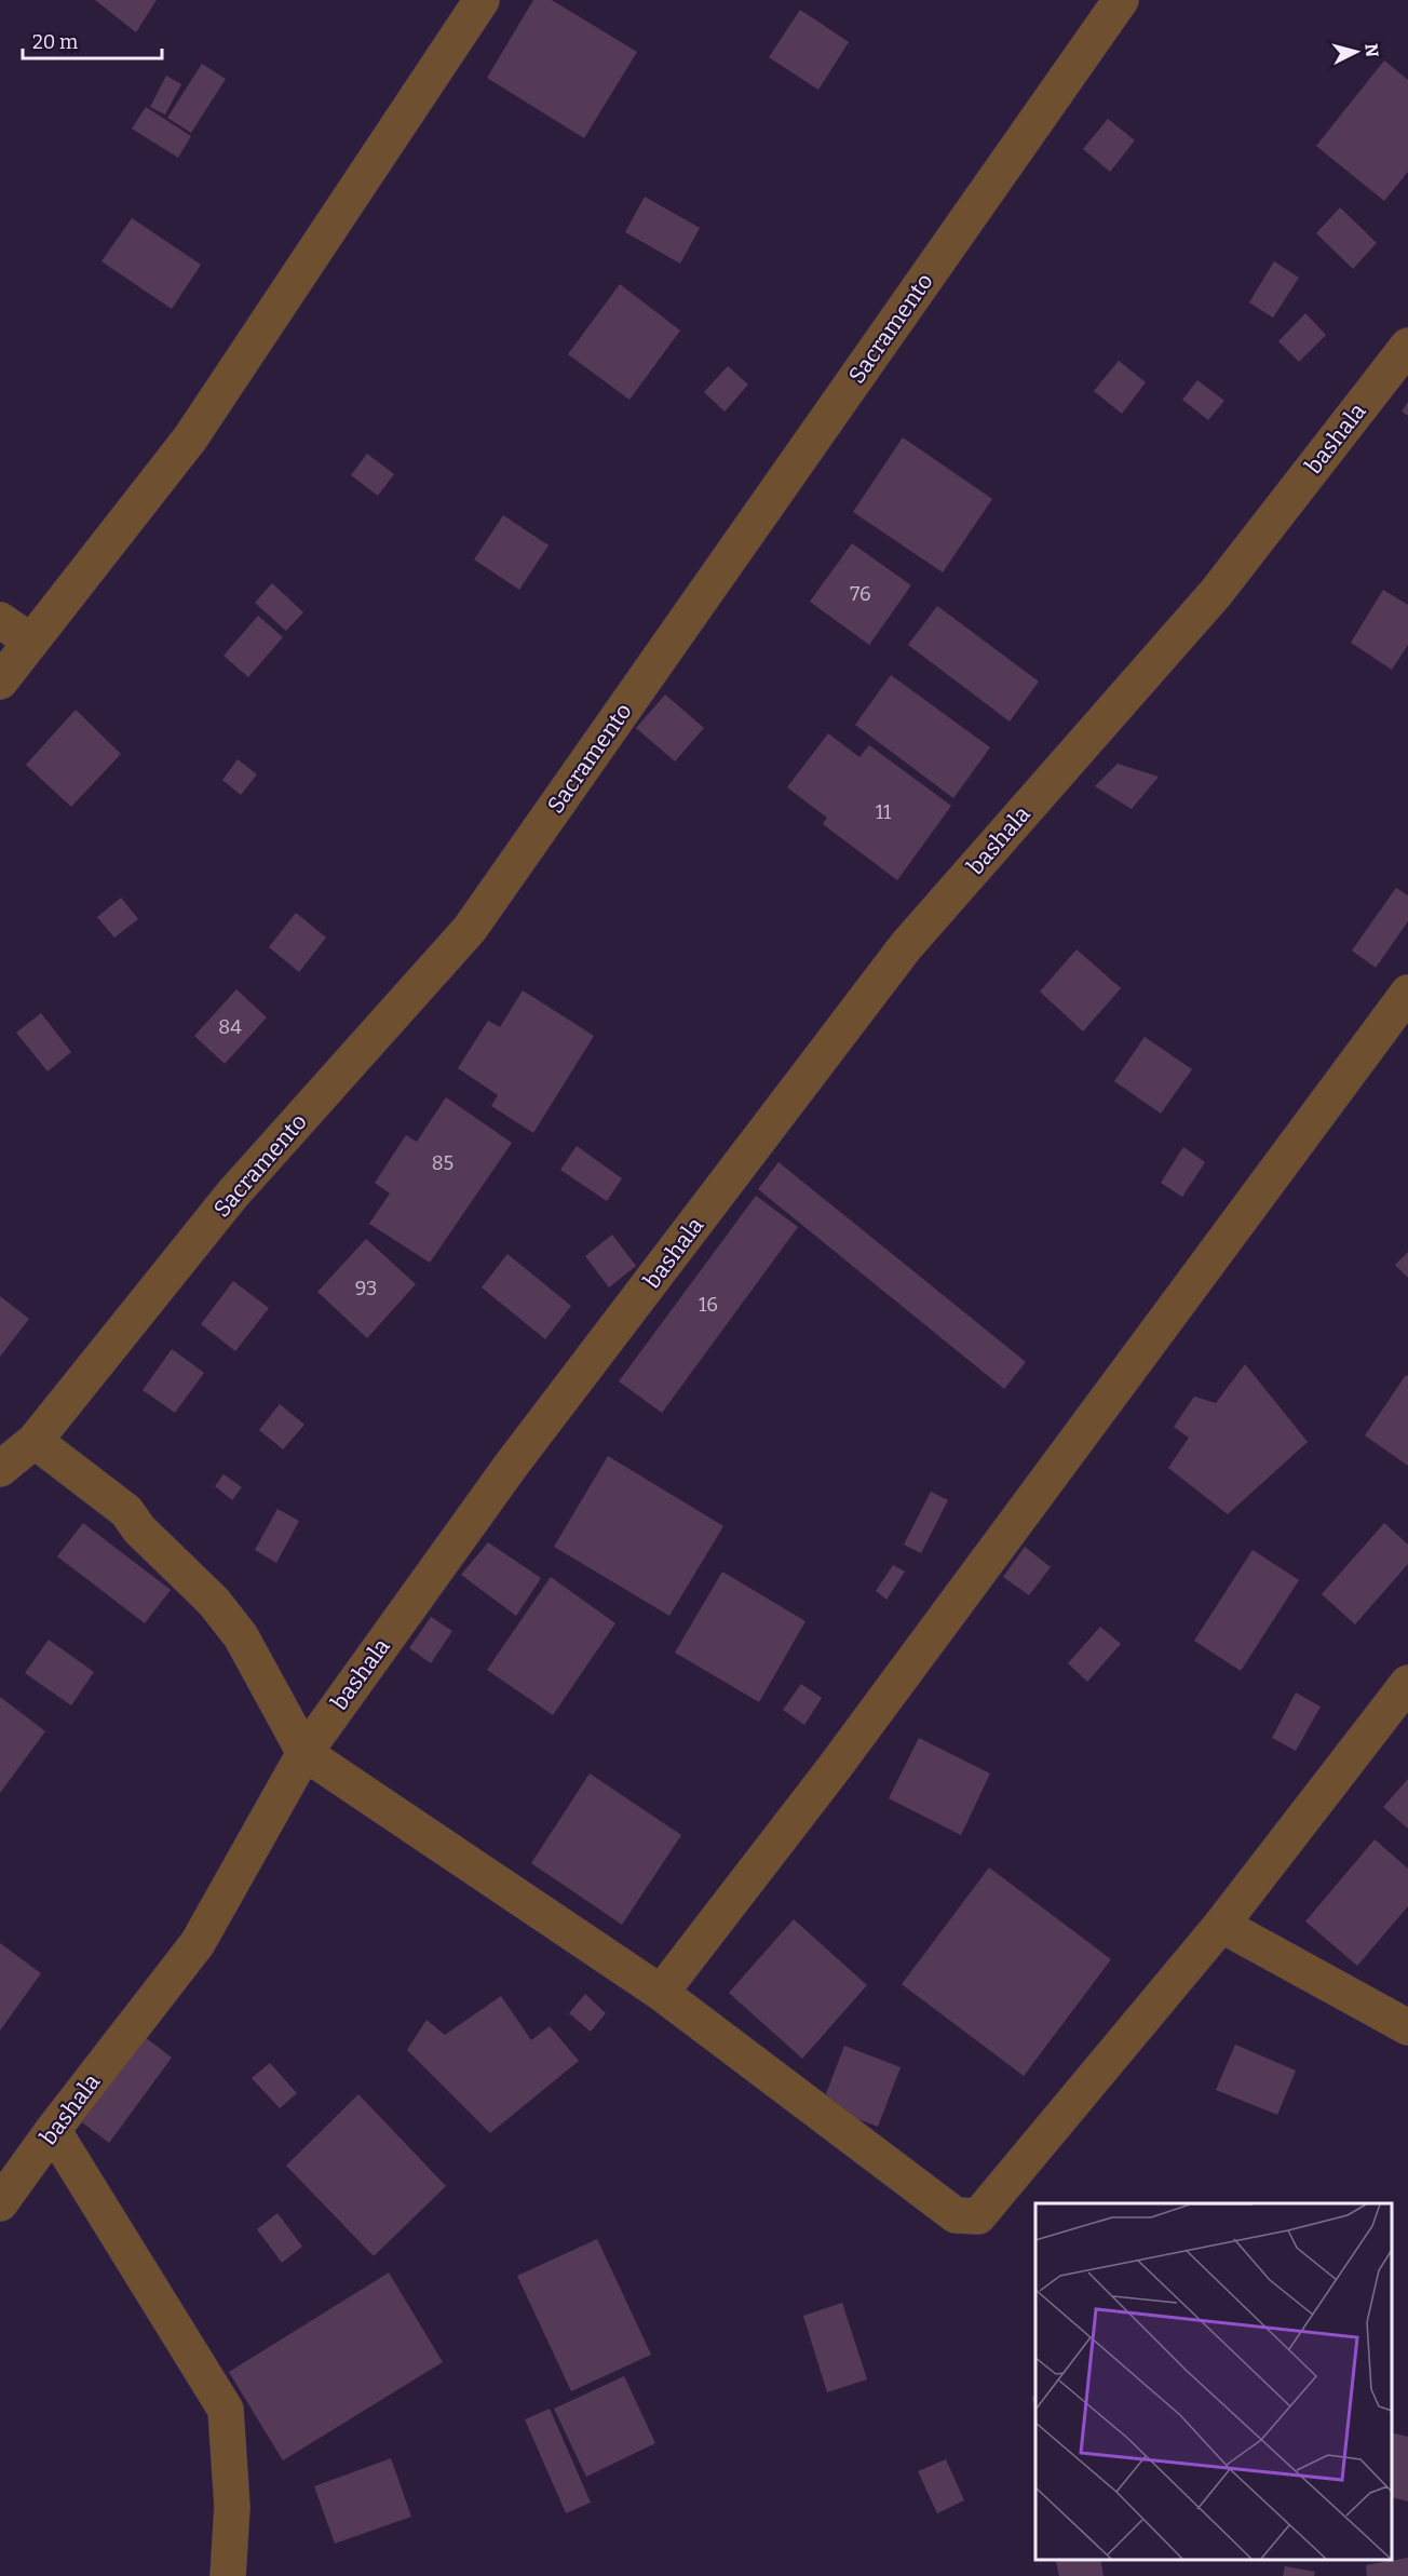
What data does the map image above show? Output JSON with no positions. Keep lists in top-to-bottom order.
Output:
{
  "streets": {
    "street": ["Sacramento", "bashala"]
  },
  "house_numbers": [
    "76",
    "11",
    "84",
    "85",
    "93",
    "16"
  ],
  "scale_bar": "20 m",
  "north": "right"
}
